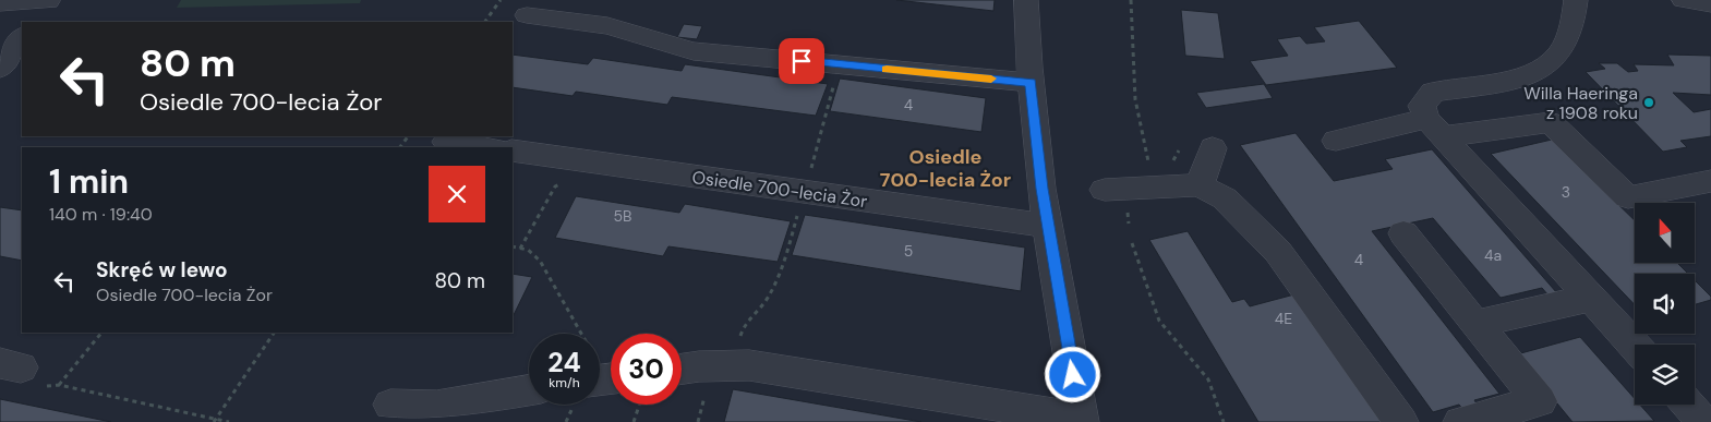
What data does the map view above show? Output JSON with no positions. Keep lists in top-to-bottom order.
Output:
{
  "streets": {
    "street": ["Osiedle 700-lecia Żor"]
  },
  "districts": ["Osiedle 700-lecia Żor"],
  "places": ["Willa Haeringa z 1908 roku"],
  "house_numbers": [
    "4",
    "3",
    "5B",
    "5",
    "4a",
    "4",
    "4E"
  ],
  "north": "top",
  "page": {
    "turn": ["80 m", "Osiedle 700-lecia Żor"],
    "heading": ["1 min", "140 m · 19:40"],
    "list": [
      {
        "name": "Skręć w lewo",
        "note": "Osiedle 700-lecia Żor",
        "value": "80 m"
      }
    ],
    "speed": "24 km/h",
    "limit": "30"
  }
}
